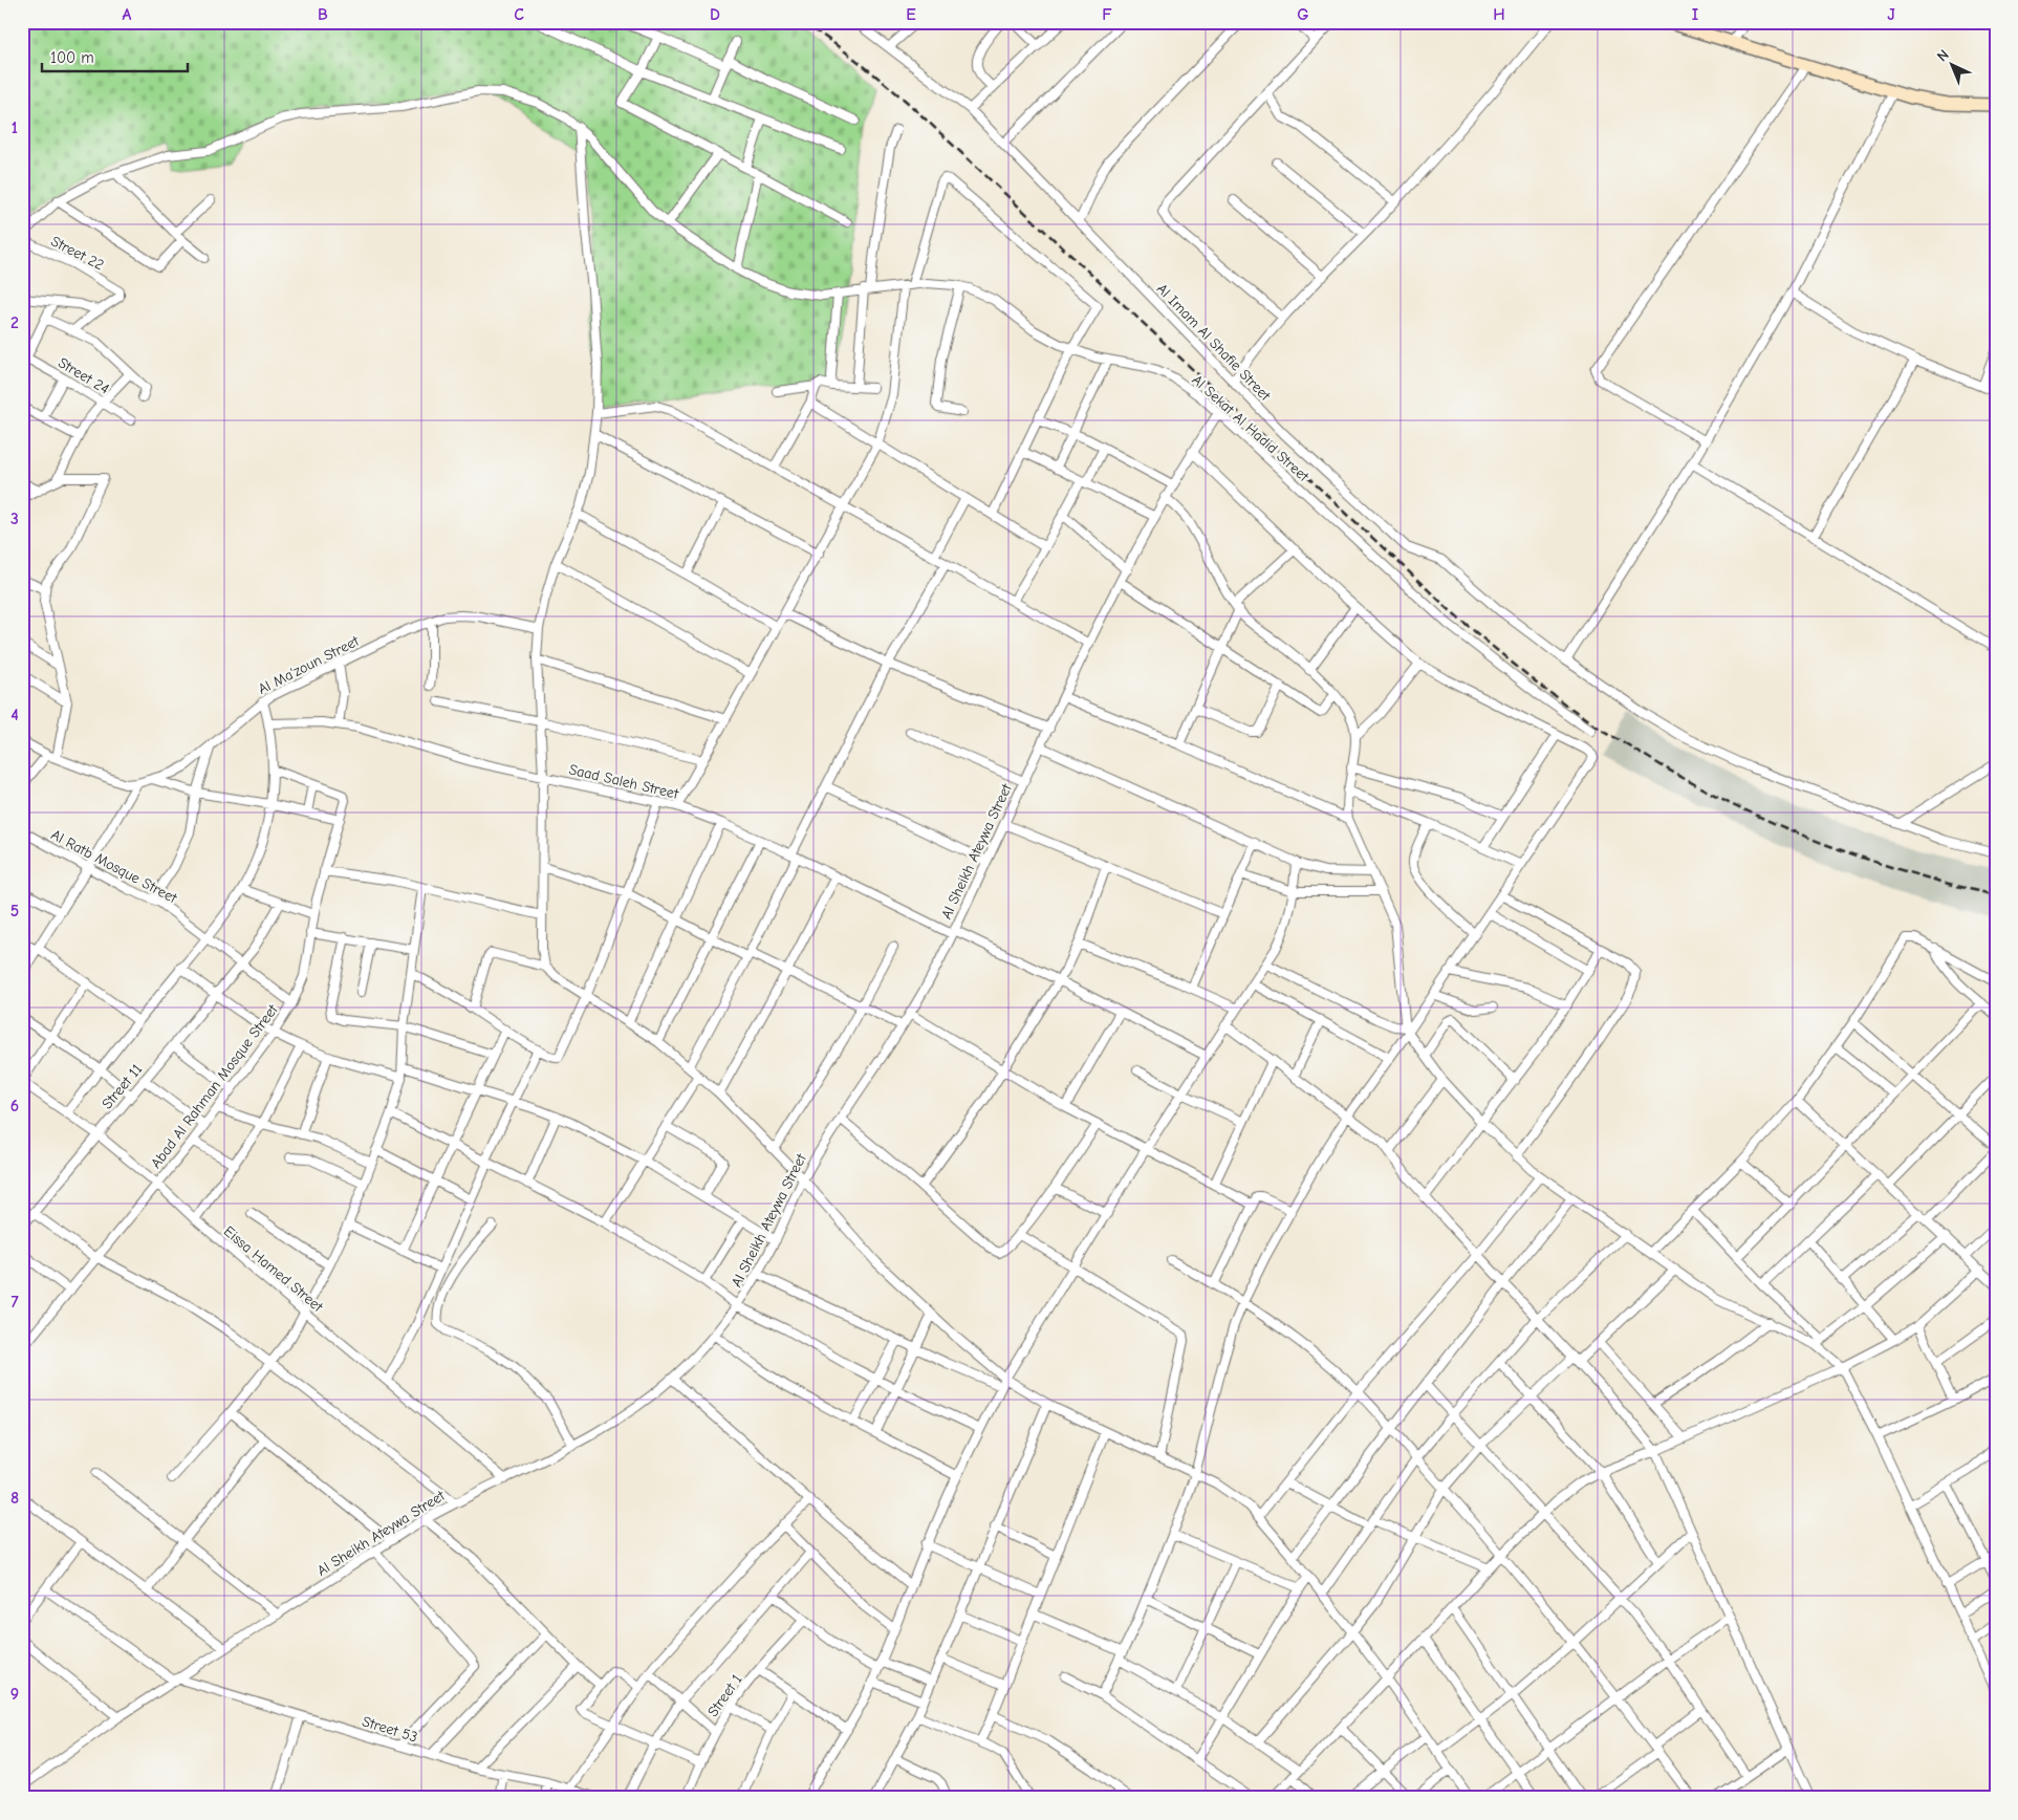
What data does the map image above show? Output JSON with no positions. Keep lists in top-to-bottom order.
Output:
{
  "streets": {
    "street": [
      "Street 22",
      "Al Imam Al Shafie Street",
      "Street 24",
      "Al Sekat Al Hadid Street",
      "Al Ma'zoun Street",
      "Saad Saleh Street",
      "Al Sheikh Ateywa Street",
      "Al Ratb Mosque Street",
      "Street 11",
      "Abad Al Rahman Mosque Street",
      "Eissa Hamed Street",
      "Street 1",
      "Street 53"
    ]
  },
  "crossings": [
    ["Al Sekat Al Hadid Street", "Al Sheikh Ateywa Street"],
    ["Saad Saleh Street", "Al Sheikh Ateywa Street"],
    ["Al Sheikh Ateywa Street", "Eissa Hamed Street"],
    ["Al Sheikh Ateywa Street", "Street 53"],
    ["Al Ratb Mosque Street", "Street 11"],
    ["Al Ratb Mosque Street", "Abad Al Rahman Mosque Street"],
    ["Street 11", "Eissa Hamed Street"],
    ["Abad Al Rahman Mosque Street", "Eissa Hamed Street"]
  ],
  "scale_bar": "100 m",
  "north": "top left",
  "grid": {
    "columns": [
      "A",
      "B",
      "C",
      "D",
      "E",
      "F",
      "G",
      "H",
      "I",
      "J"
    ],
    "rows": [
      "1",
      "2",
      "3",
      "4",
      "5",
      "6",
      "7",
      "8",
      "9"
    ]
  }
}
